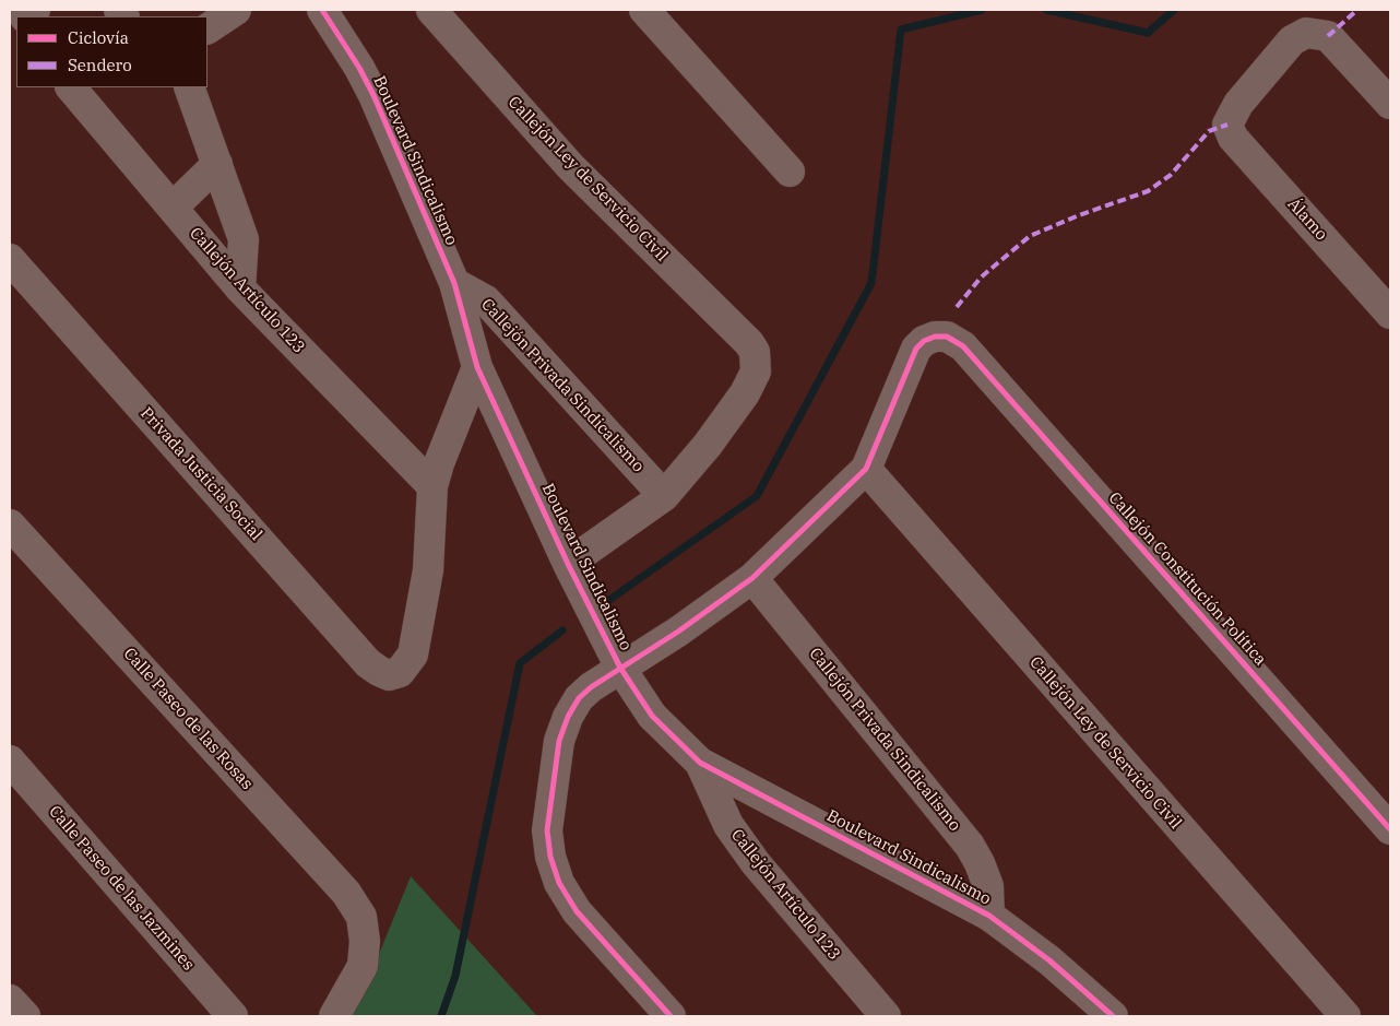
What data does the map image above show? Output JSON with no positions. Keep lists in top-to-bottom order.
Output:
{
  "streets": {
    "street": [
      "Boulevard Sindicalismo",
      "Callejón Ley de Servicio Civil",
      "Álamo",
      "Callejón Artículo 123",
      "Callejón Privada Sindicalismo",
      "Privada Justicia Social",
      "Callejón Constitución Política",
      "Calle Paseo de las Rosas",
      "Calle Paseo de las Jazmines"
    ]
  },
  "crossings": [
    ["Boulevard Sindicalismo", "Callejón Artículo 123"],
    ["Boulevard Sindicalismo", "Callejón Privada Sindicalismo"],
    ["Callejón Ley de Servicio Civil", "Callejón Privada Sindicalismo"],
    ["Callejón Ley de Servicio Civil", "Callejón Constitución Política"],
    ["Callejón Artículo 123", "Privada Justicia Social"]
  ],
  "legend": ["Ciclovía", "Sendero"]
}
